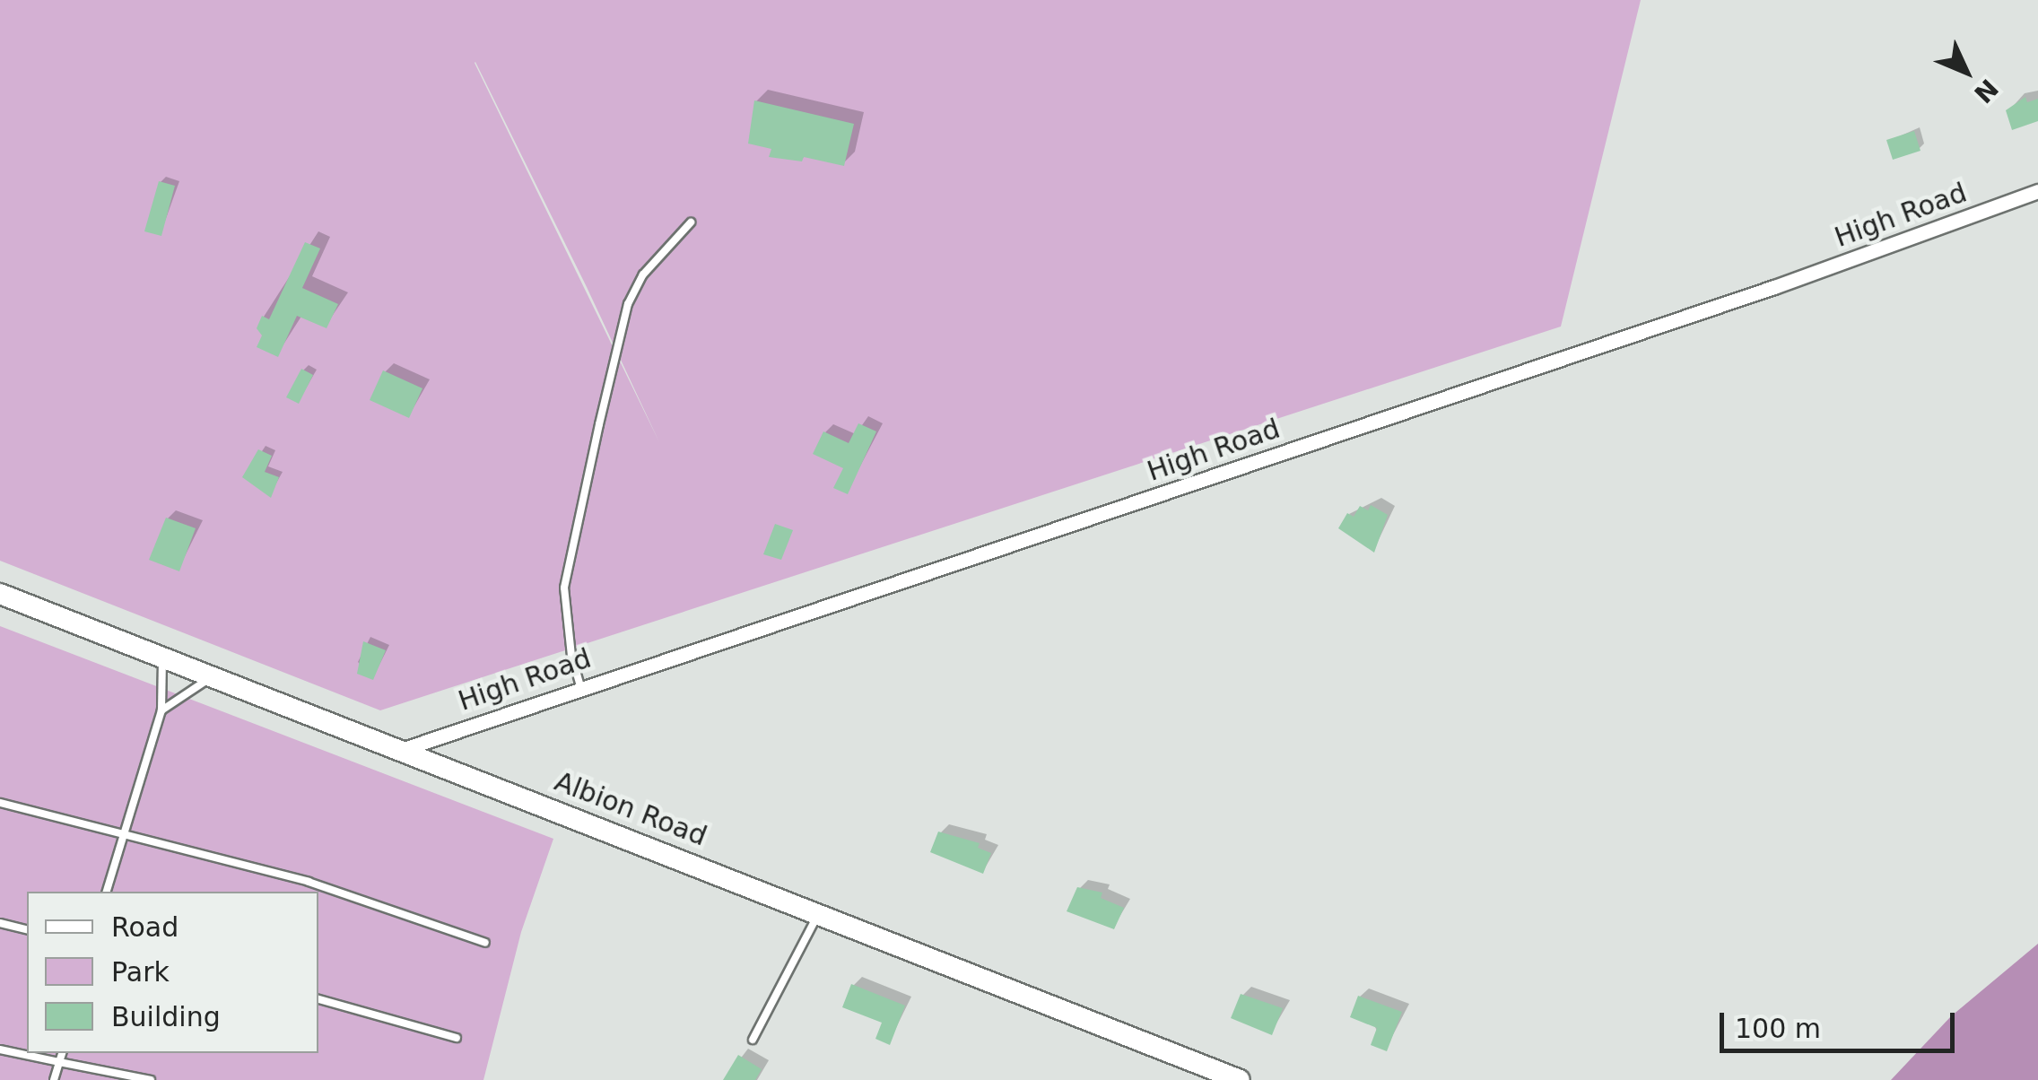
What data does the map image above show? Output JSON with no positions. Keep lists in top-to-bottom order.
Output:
{
  "streets": {
    "main road": ["Albion Road"],
    "street": ["High Road"]
  },
  "crossings": [
    ["High Road", "Albion Road"]
  ],
  "legend": ["Road", "Park", "Building"],
  "scale_bar": "100 m",
  "north": "bottom right"
}
